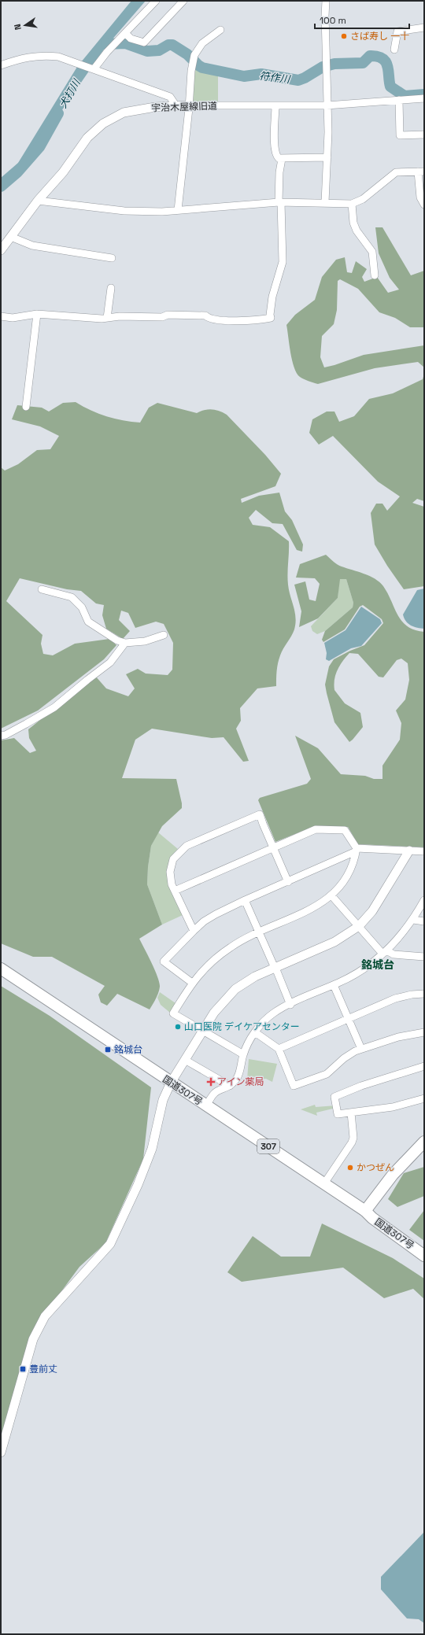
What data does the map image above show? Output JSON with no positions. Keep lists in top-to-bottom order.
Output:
{
  "streets": {
    "main road": ["国道307号", "307"],
    "street": ["宇治木屋線旧道"]
  },
  "districts": ["銘城台"],
  "water": ["符作川", "犬打川"],
  "places": {
    "other": ["さば寿し 一十", "山口医院 デイケアセンター", "かつぜん"],
    "transit": ["銘城台", "豊前丈"],
    "health": ["アイン薬局"]
  },
  "scale_bar": "100 m",
  "north": "left"
}
